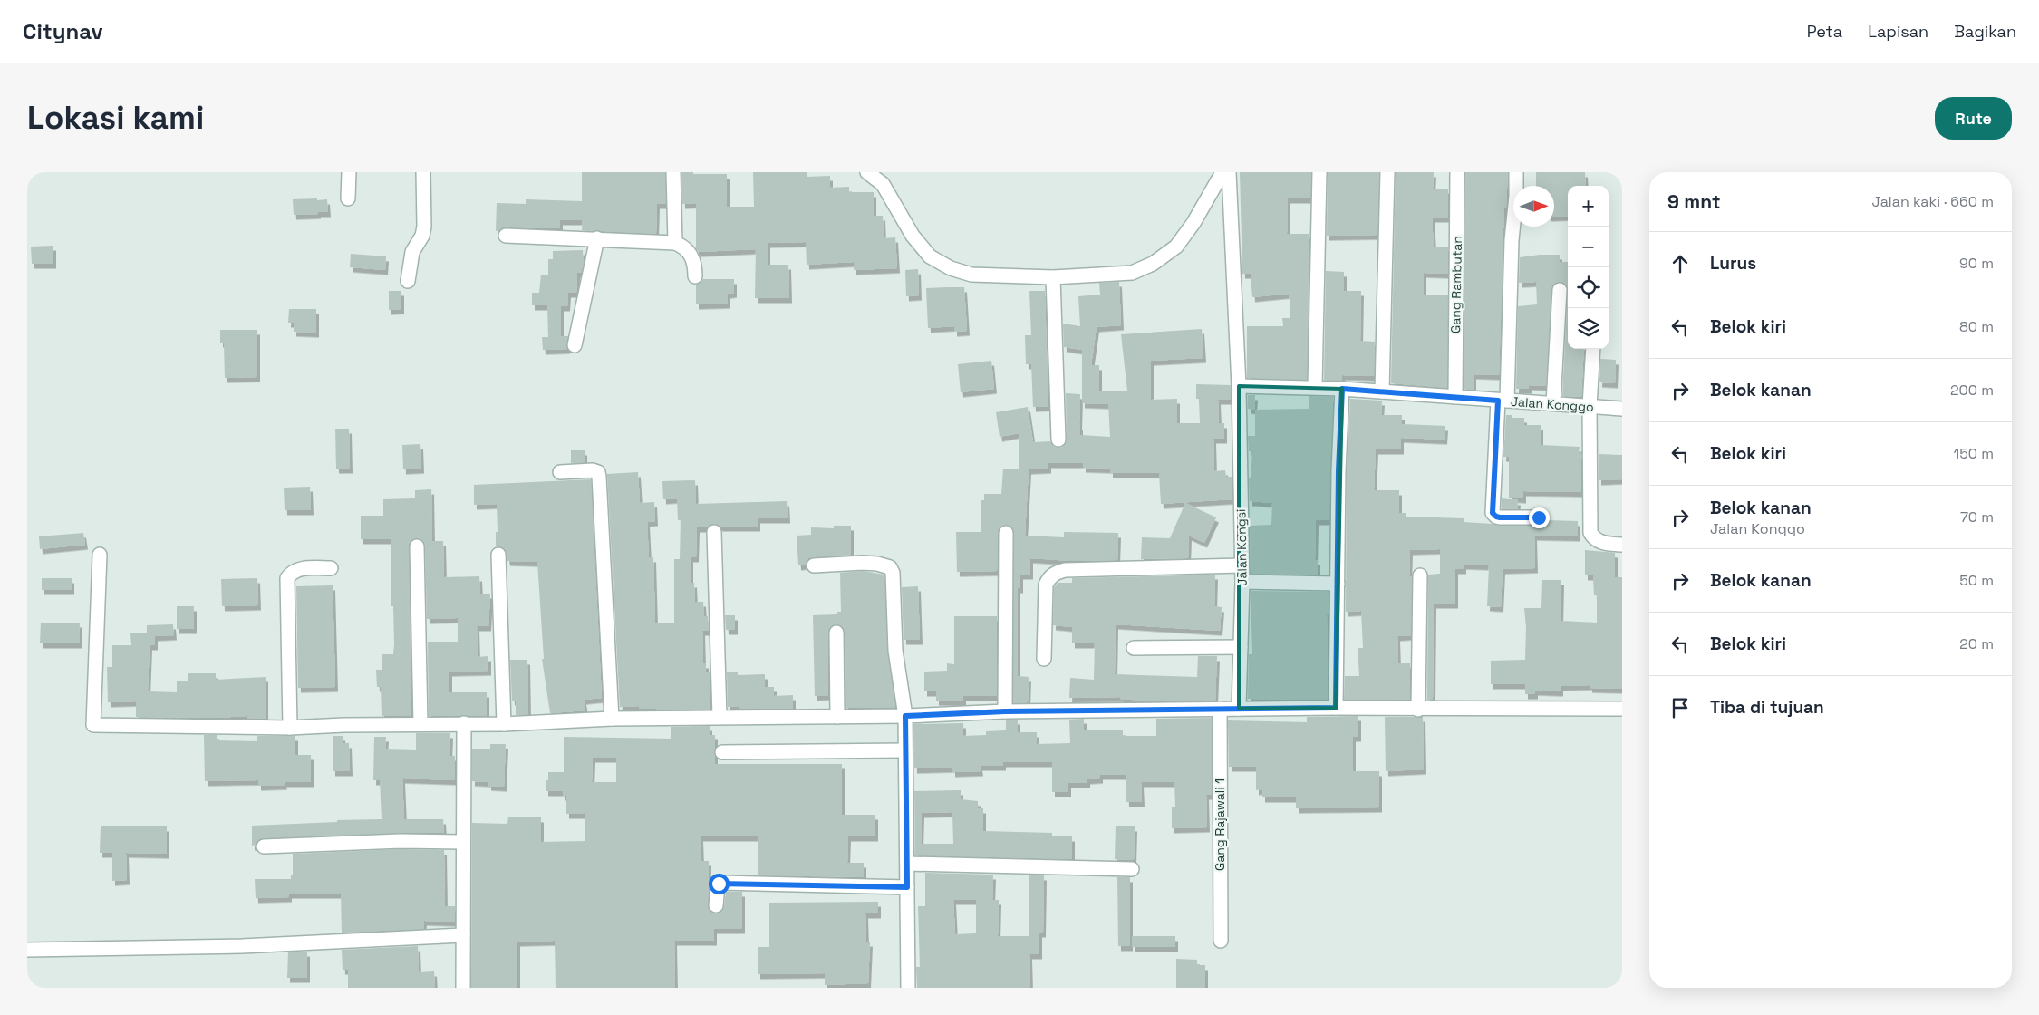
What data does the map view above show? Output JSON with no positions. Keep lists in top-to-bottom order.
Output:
{
  "streets": {
    "street": [
      "Gang Rambutan",
      "Jalan Konggo",
      "Jalan Kongsi",
      "Gang Rajawali 1"
    ]
  },
  "crossings": [
    ["Gang Rambutan", "Jalan Konggo"],
    ["Jalan Konggo", "Jalan Kongsi"]
  ],
  "north": "right",
  "page": {
    "header": "Citynav",
    "nav": ["Peta", "Lapisan", "Bagikan"],
    "buttons": "Rute",
    "title": "Lokasi kami",
    "heading": ["9 mnt", "Jalan kaki · 660 m"],
    "map_buttons": ["+", "−"],
    "list": [
      ["Lurus", "90 m"],
      ["Belok kiri", "80 m"],
      ["Belok kanan", "200 m"],
      ["Belok kiri", "150 m"],
      ["Belok kanan", "Jalan Konggo", "70 m"],
      ["Belok kanan", "50 m"],
      ["Belok kiri", "20 m"],
      "Tiba di tujuan"
    ]
  }
}
